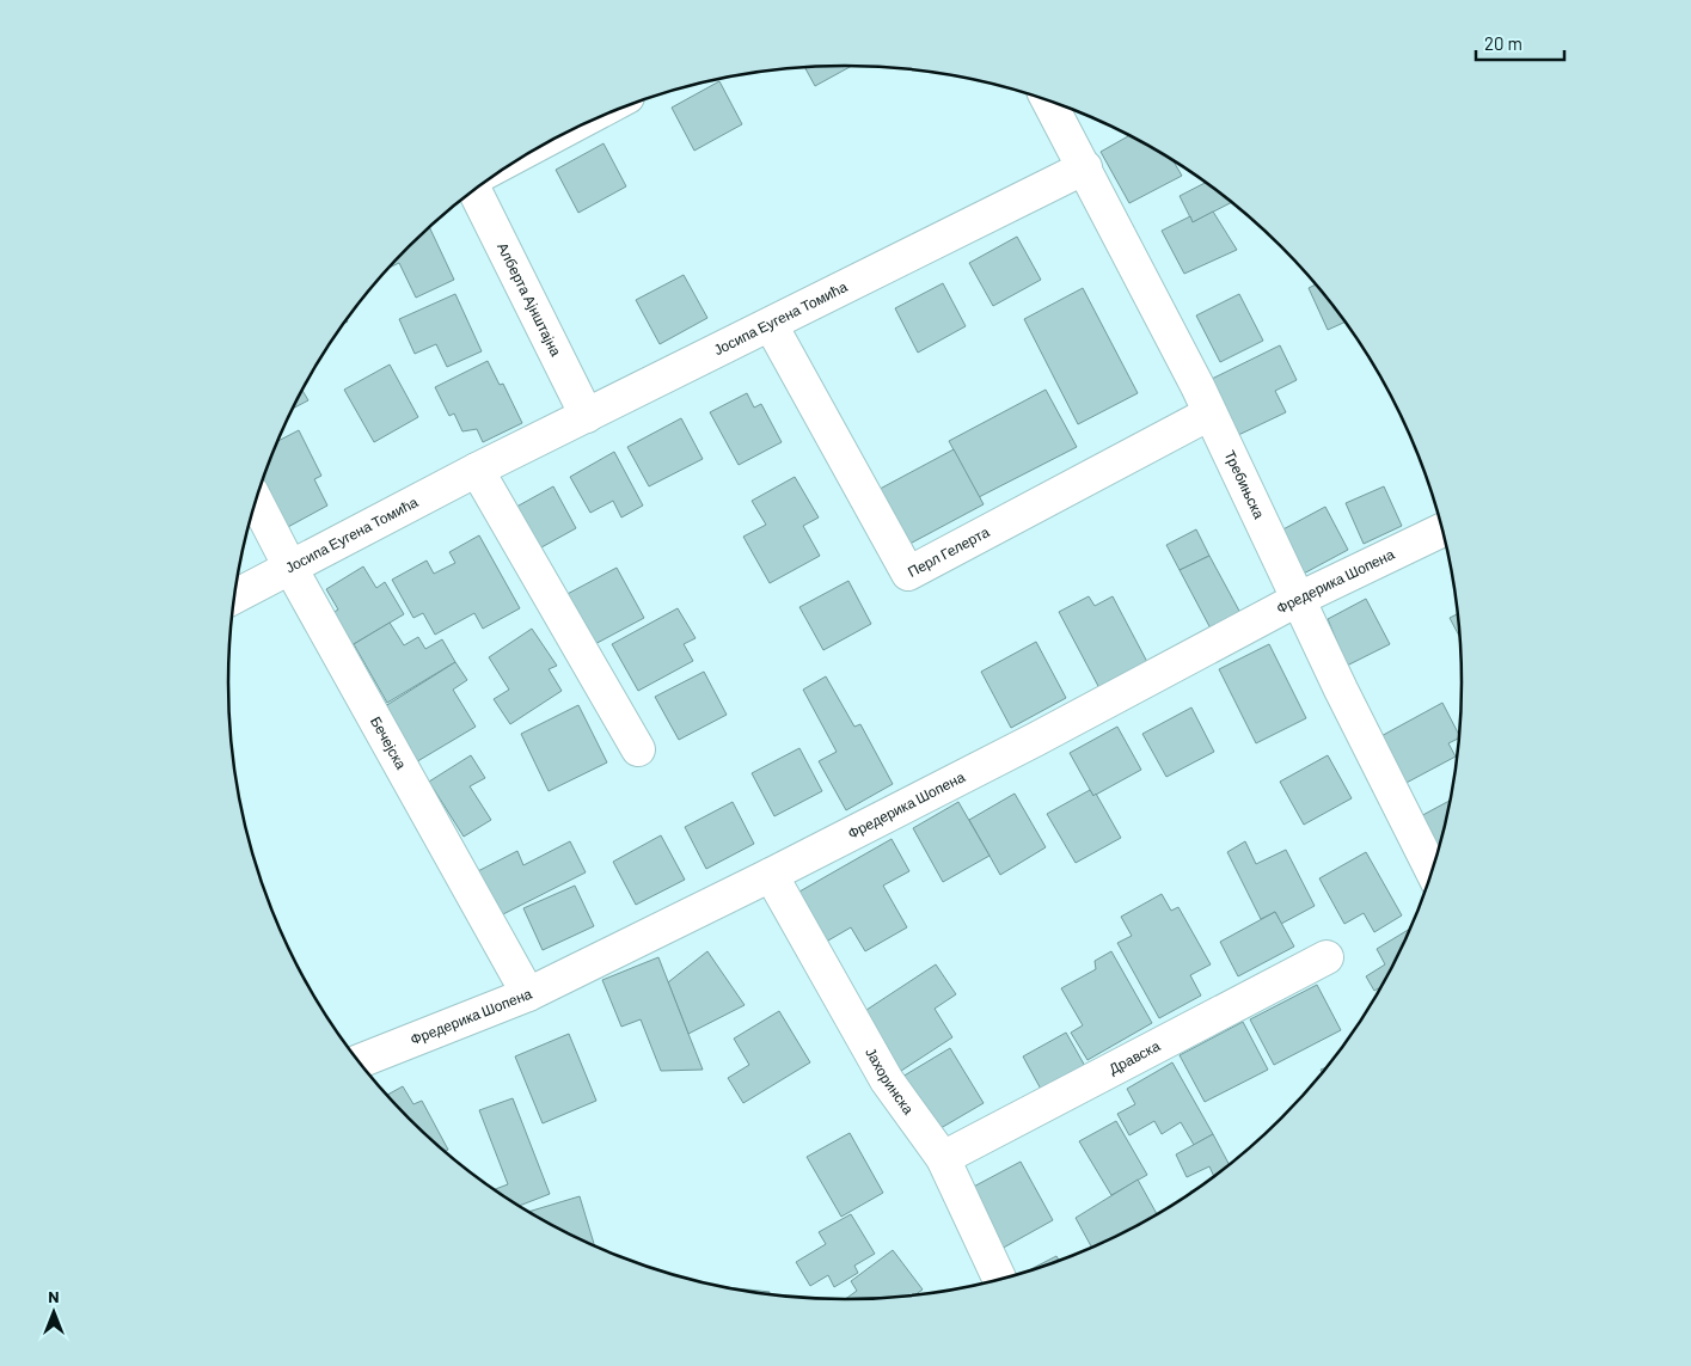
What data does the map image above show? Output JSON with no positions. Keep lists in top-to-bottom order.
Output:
{
  "streets": {
    "street": [
      "Алберта Ајнштајна",
      "Јосипа Еугена Томића",
      "Требињска",
      "Перл Гелерта",
      "Фредерика Шопена",
      "Бечејска",
      "Дравска",
      "Јахоринска"
    ]
  },
  "crossings": [
    ["Алберта Ајнштајна", "Јосипа Еугена Томића"],
    ["Јосипа Еугена Томића", "Требињска"],
    ["Јосипа Еугена Томића", "Перл Гелерта"],
    ["Јосипа Еугена Томића", "Бечејска"],
    ["Требињска", "Перл Гелерта"],
    ["Требињска", "Фредерика Шопена"],
    ["Фредерика Шопена", "Бечејска"],
    ["Фредерика Шопена", "Јахоринска"],
    ["Дравска", "Јахоринска"]
  ],
  "scale_bar": "20 m",
  "north": "top"
}
